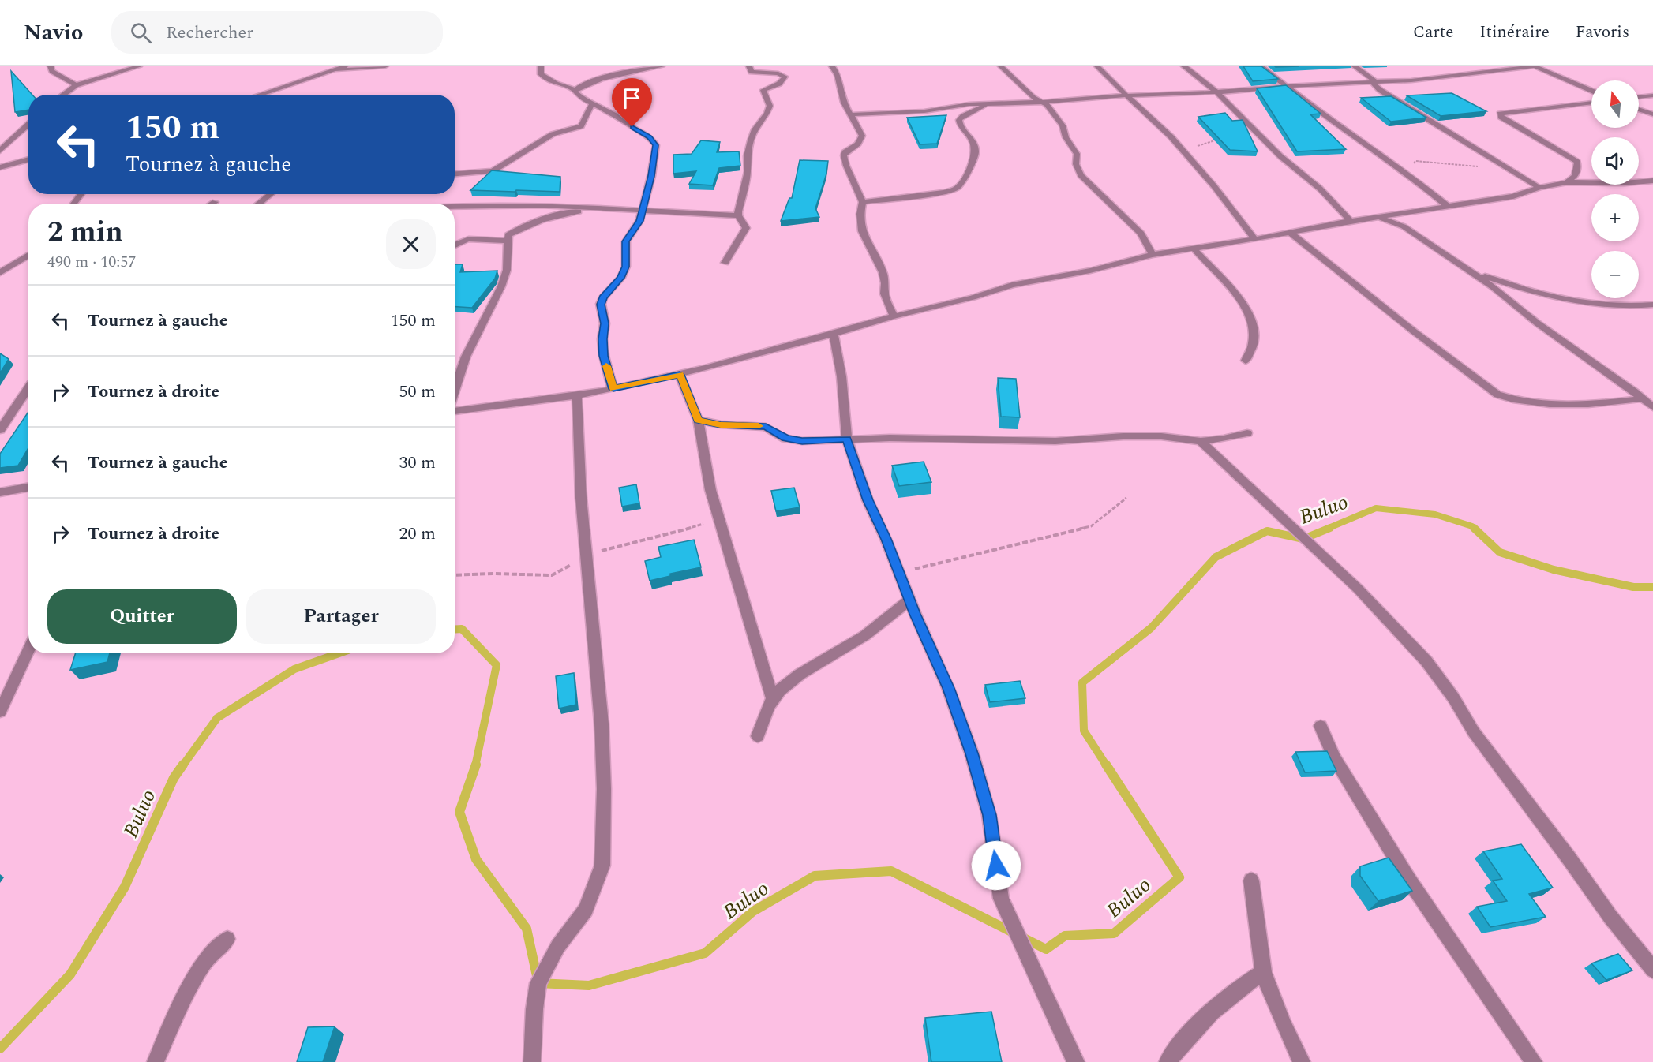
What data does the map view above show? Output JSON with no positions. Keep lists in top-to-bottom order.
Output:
{
  "water": ["Buluo"],
  "north": "top",
  "page": {
    "header": "Navio",
    "search": "Rechercher",
    "nav": ["Carte", "Itinéraire", "Favoris"],
    "map_buttons": ["+", "−"],
    "turn": ["150 m", "Tournez à gauche"],
    "heading": ["2 min", "490 m · 10:57"],
    "list": [
      {
        "name": "Tournez à gauche",
        "value": "150 m"
      },
      {
        "name": "Tournez à droite",
        "value": "50 m"
      },
      {
        "name": "Tournez à gauche",
        "value": "30 m"
      },
      {
        "name": "Tournez à droite",
        "value": "20 m"
      }
    ],
    "buttons": ["Quitter", "Partager"]
  }
}
